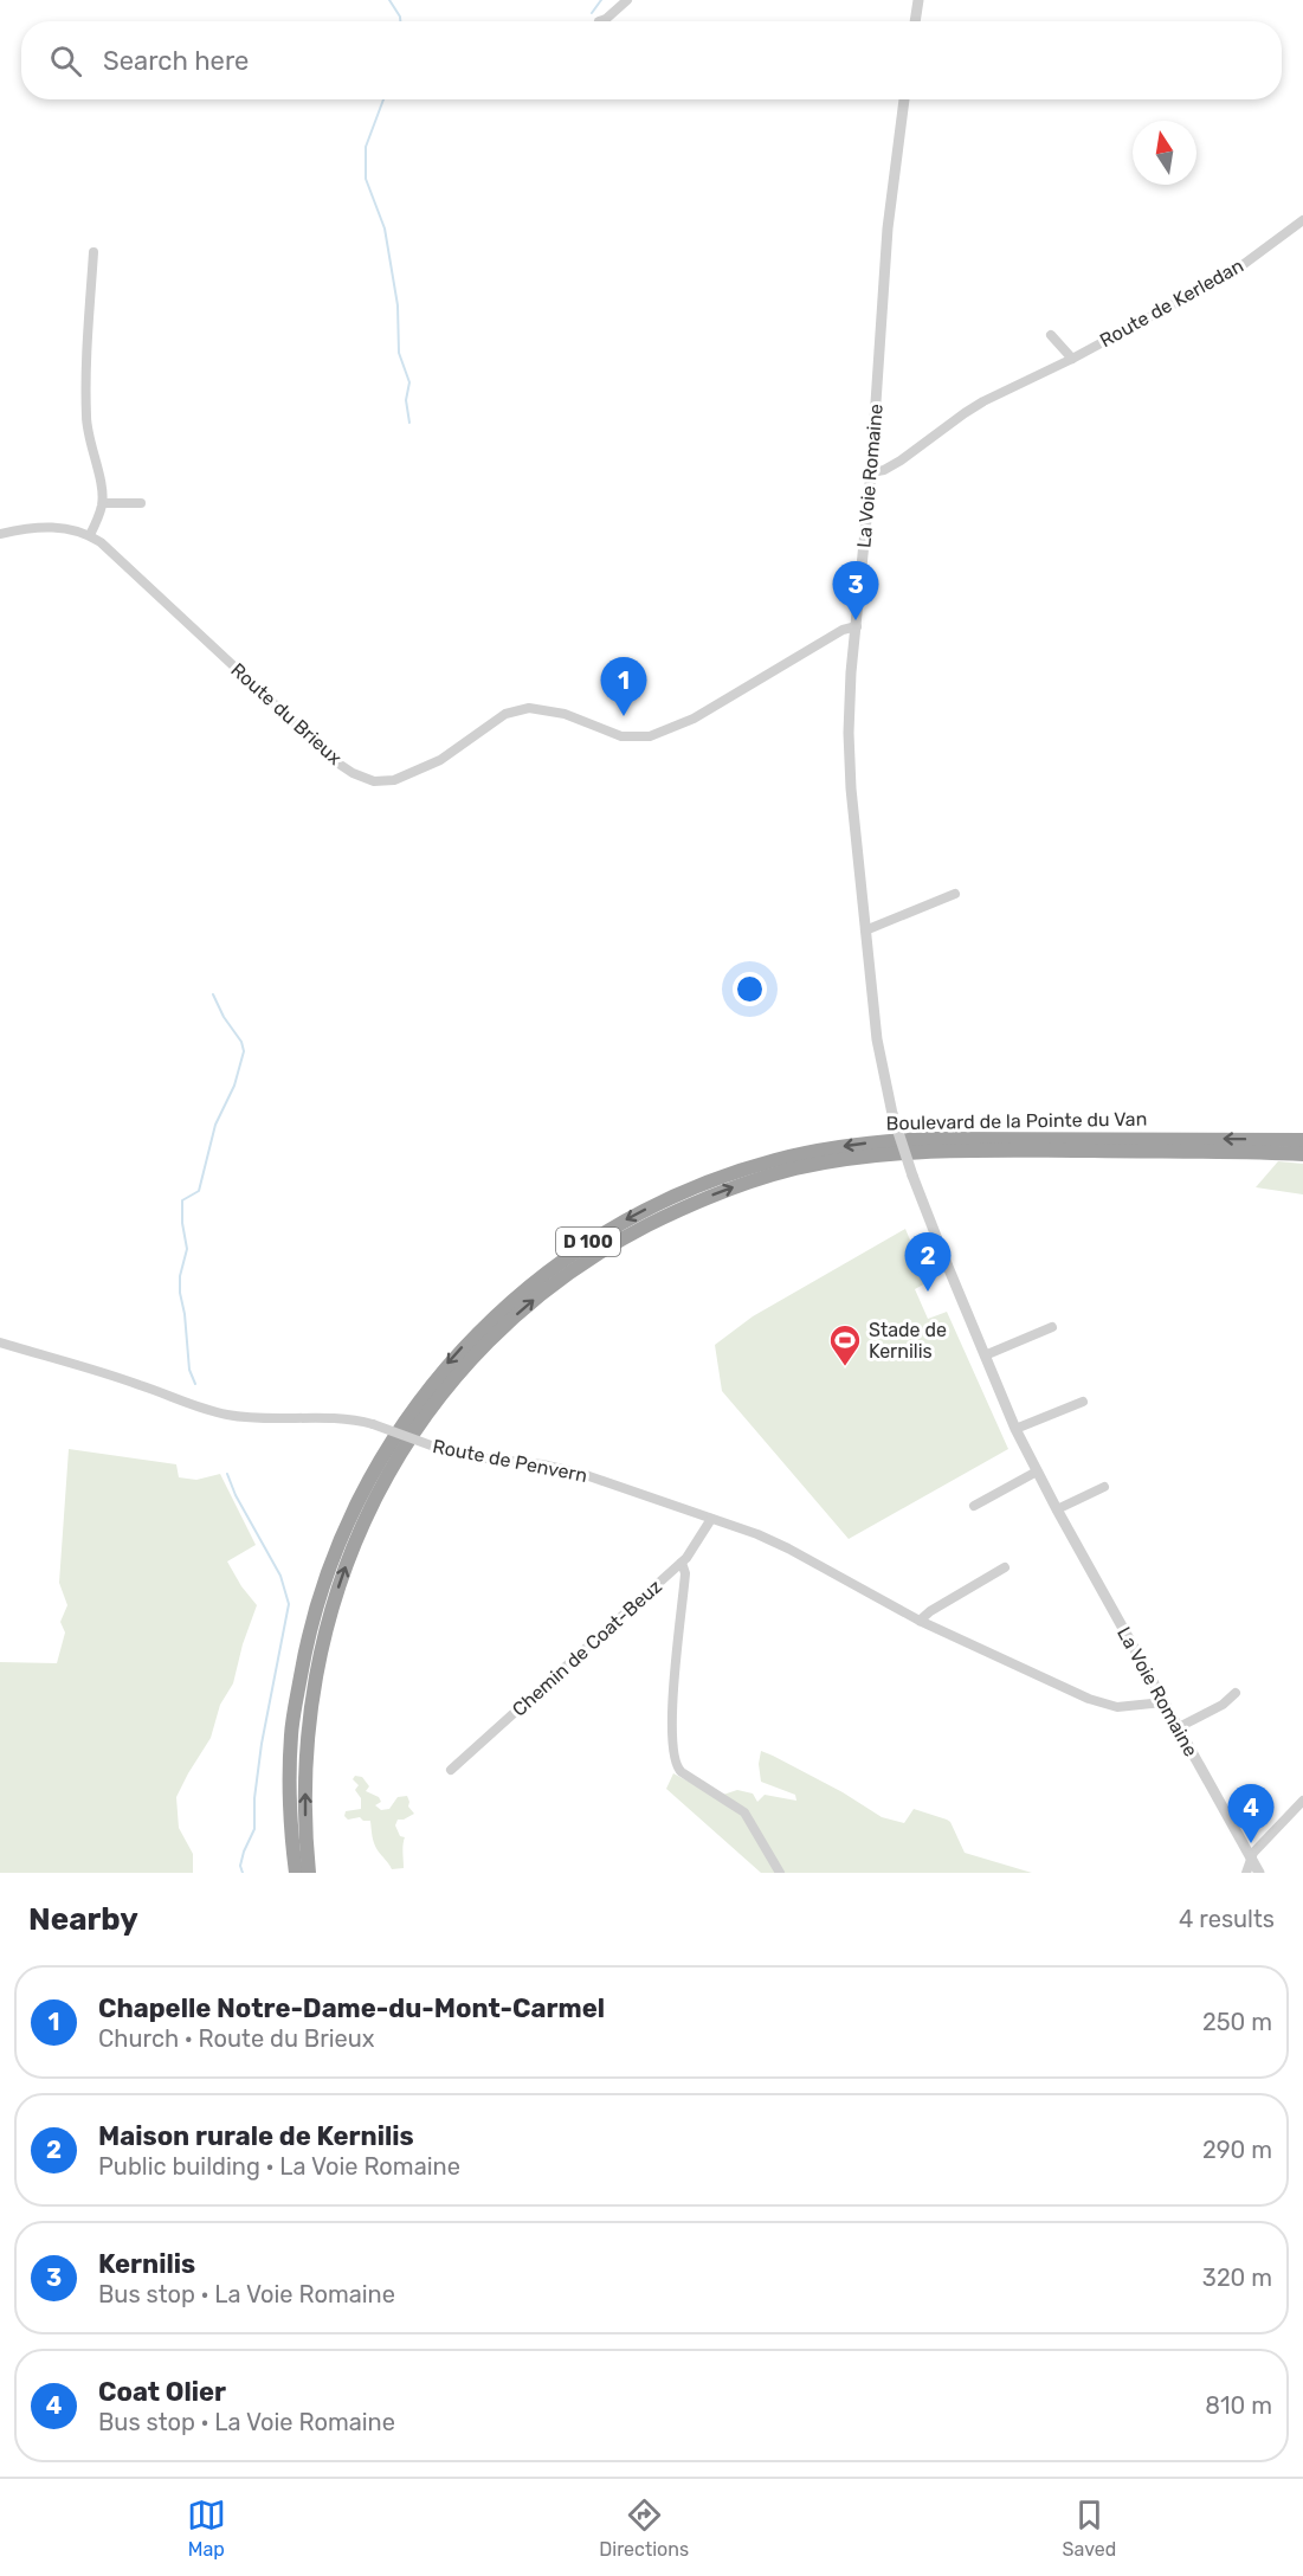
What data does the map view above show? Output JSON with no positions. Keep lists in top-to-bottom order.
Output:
{
  "streets": {
    "highway": ["Boulevard de la Pointe du Van", "D 100"],
    "street": [
      "Route de Kerledan",
      "La Voie Romaine",
      "Route du Brieux",
      "Route de Penvern",
      "Chemin de Coat-Beuz"
    ]
  },
  "crossings": [
    ["Route de Kerledan", "La Voie Romaine"],
    ["La Voie Romaine", "Route du Brieux"],
    ["La Voie Romaine", "Route de Penvern"],
    ["Route de Penvern", "Chemin de Coat-Beuz"]
  ],
  "places": {
    "sports": ["Stade de Kernilis"]
  },
  "north": "top",
  "page": {
    "search": "Search here",
    "pins": [
      "3",
      "1",
      "2",
      "4"
    ],
    "heading": ["Nearby", "4 results"],
    "list": [
      {
        "mark": "1",
        "name": "Chapelle Notre-Dame-du-Mont-Carmel",
        "note": "Church · Route du Brieux",
        "value": "250 m"
      },
      {
        "mark": "2",
        "name": "Maison rurale de Kernilis",
        "note": "Public building · La Voie Romaine",
        "value": "290 m"
      },
      {
        "mark": "3",
        "name": "Kernilis",
        "note": "Bus stop · La Voie Romaine",
        "value": "320 m"
      },
      {
        "mark": "4",
        "name": "Coat Olier",
        "note": "Bus stop · La Voie Romaine",
        "value": "810 m"
      }
    ],
    "nav": ["Map", "Directions", "Saved"]
  }
}
